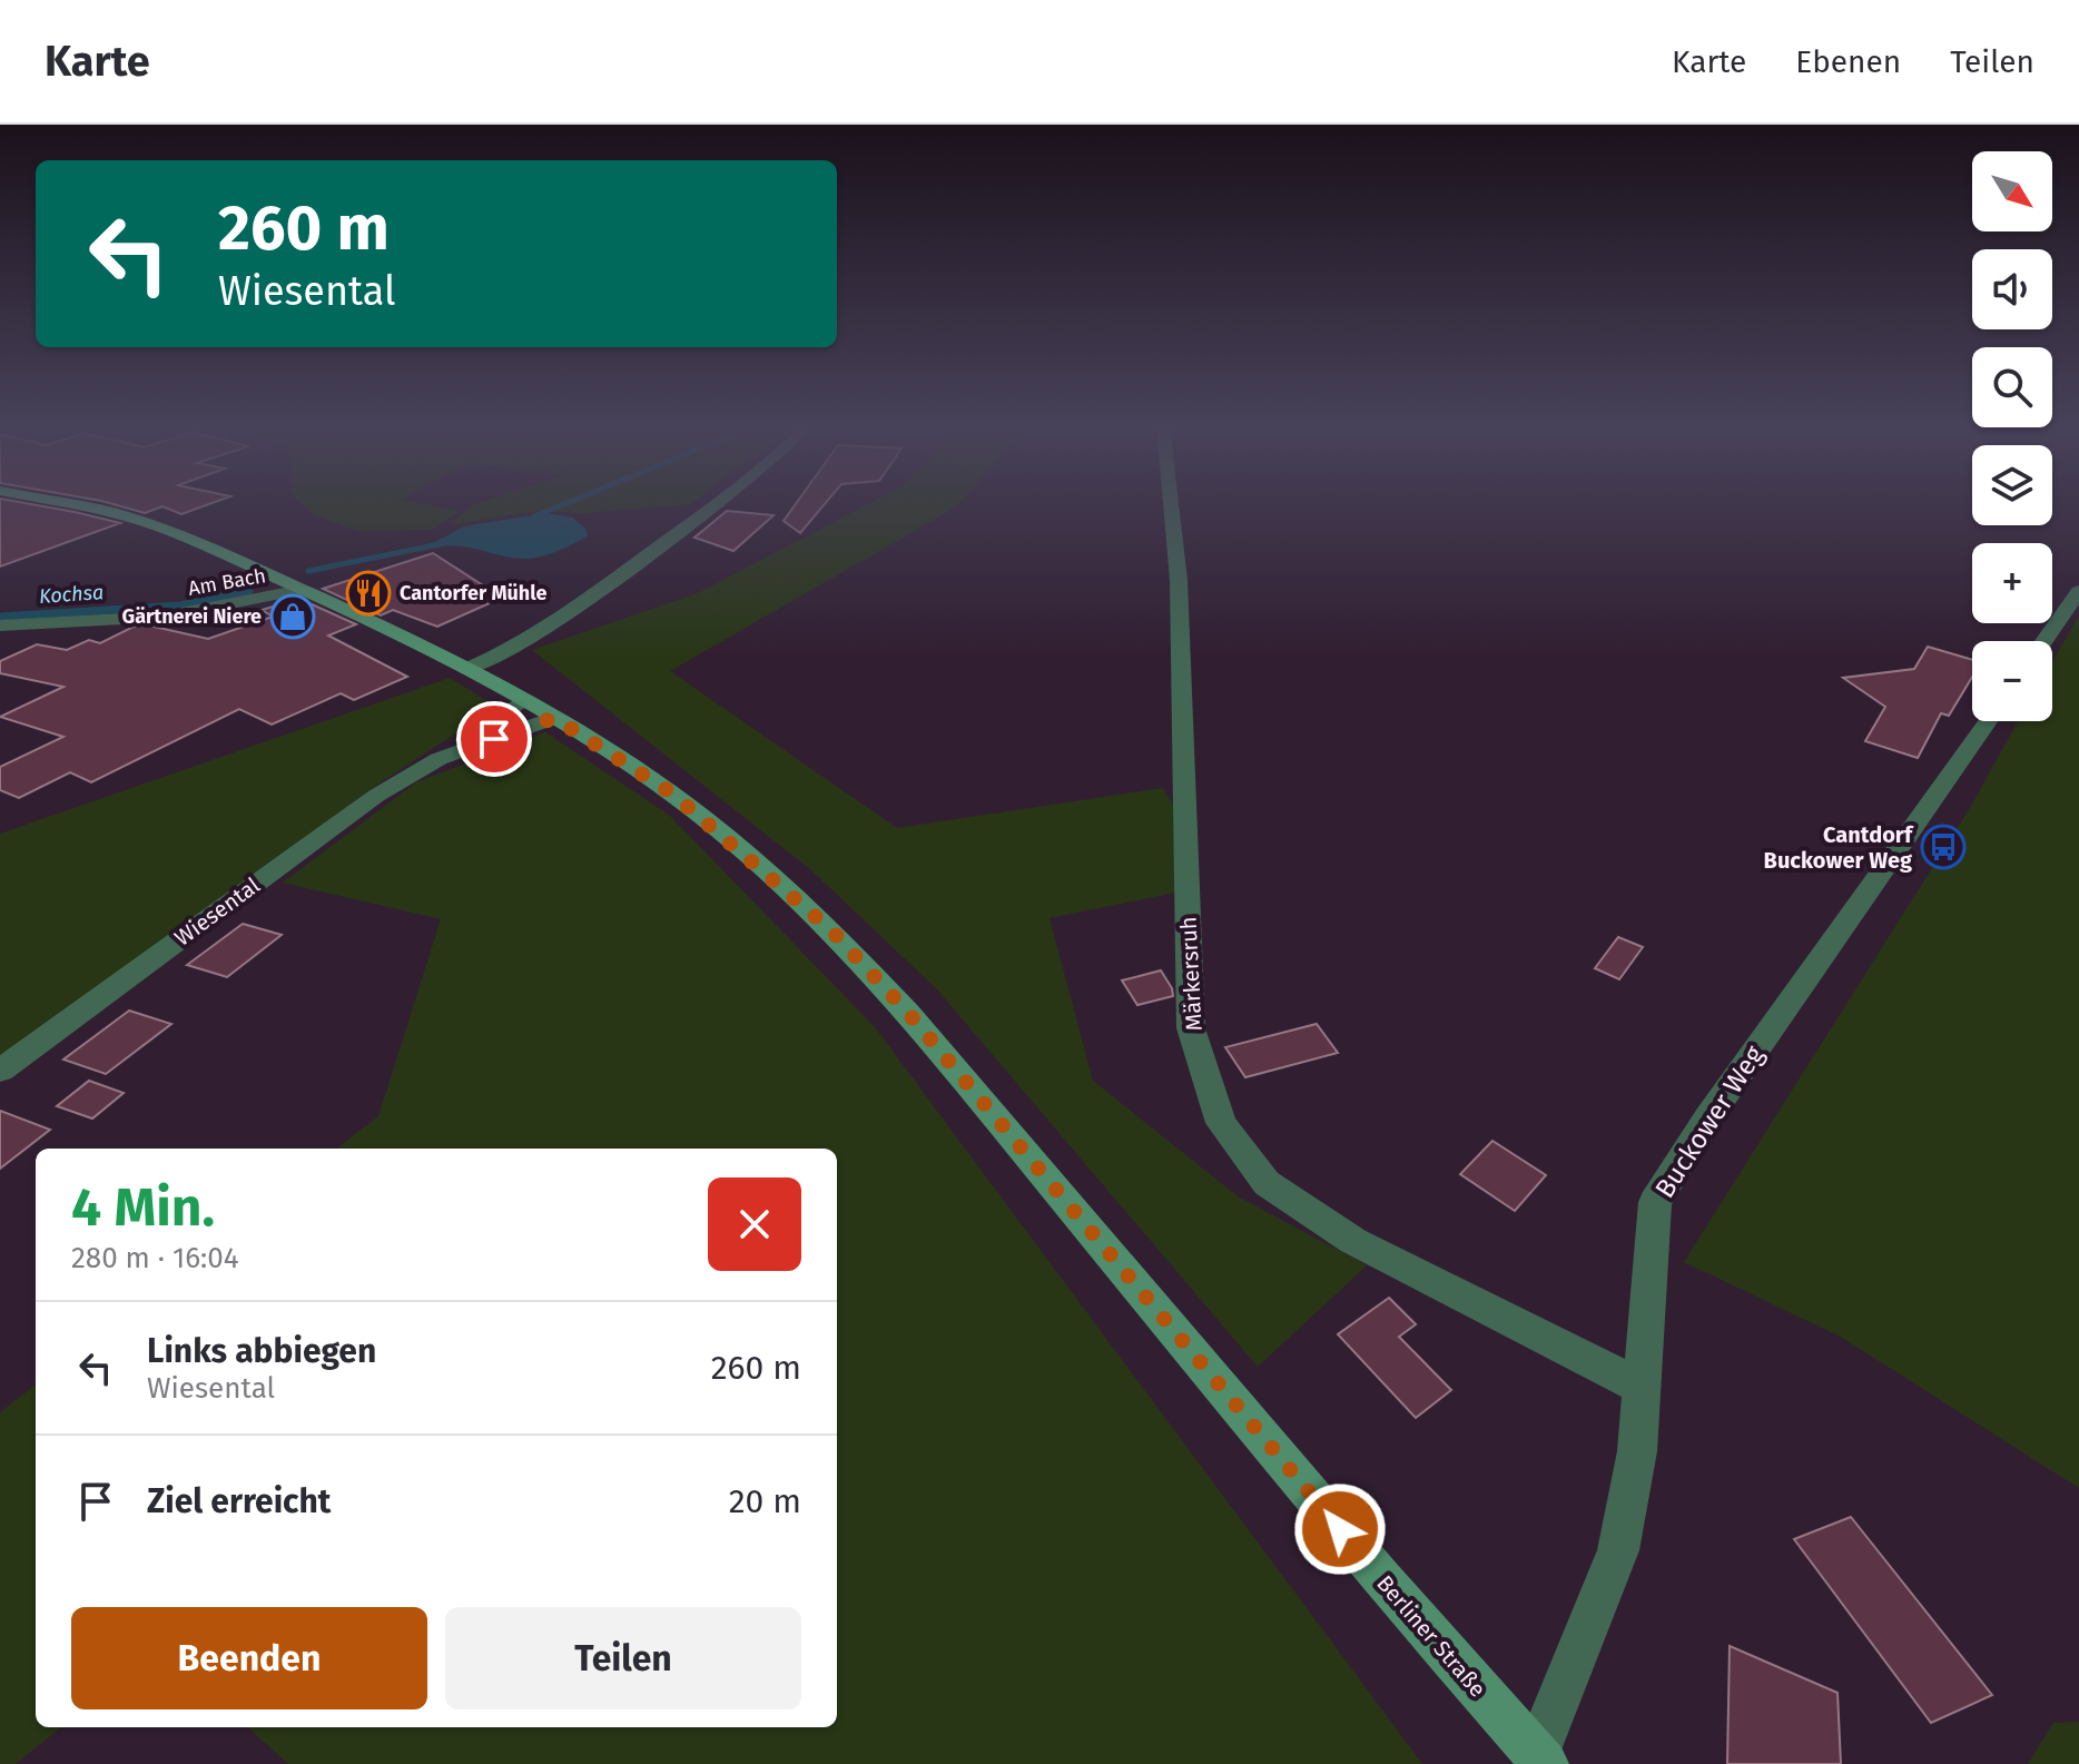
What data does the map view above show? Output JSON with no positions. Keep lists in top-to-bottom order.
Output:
{
  "streets": {
    "main road": ["Berliner Straße"],
    "street": [
      "Am Bach",
      "Wiesental",
      "Märkersruh",
      "Buckower Weg"
    ]
  },
  "crossings": [
    ["Am Bach", "Berliner Straße"],
    ["Wiesental", "Berliner Straße"],
    ["Märkersruh", "Buckower Weg"],
    ["Buckower Weg", "Berliner Straße"]
  ],
  "water": ["Kochsa"],
  "places": {
    "restaurant": ["Cantorfer Mühle"],
    "shop": ["Gärtnerei Niere"],
    "bus stop": ["Cantdorf Buckower Weg"]
  },
  "north": "bottom right",
  "page": {
    "header": "Karte",
    "nav": ["Karte", "Ebenen", "Teilen"],
    "map_buttons": ["+", "−"],
    "turn": ["260 m", "Wiesental"],
    "heading": ["4 Min.", "280 m · 16:04"],
    "list": [
      {
        "name": "Links abbiegen",
        "note": "Wiesental",
        "value": "260 m"
      },
      {
        "name": "Ziel erreicht",
        "value": "20 m"
      }
    ],
    "buttons": ["Beenden", "Teilen"]
  }
}
